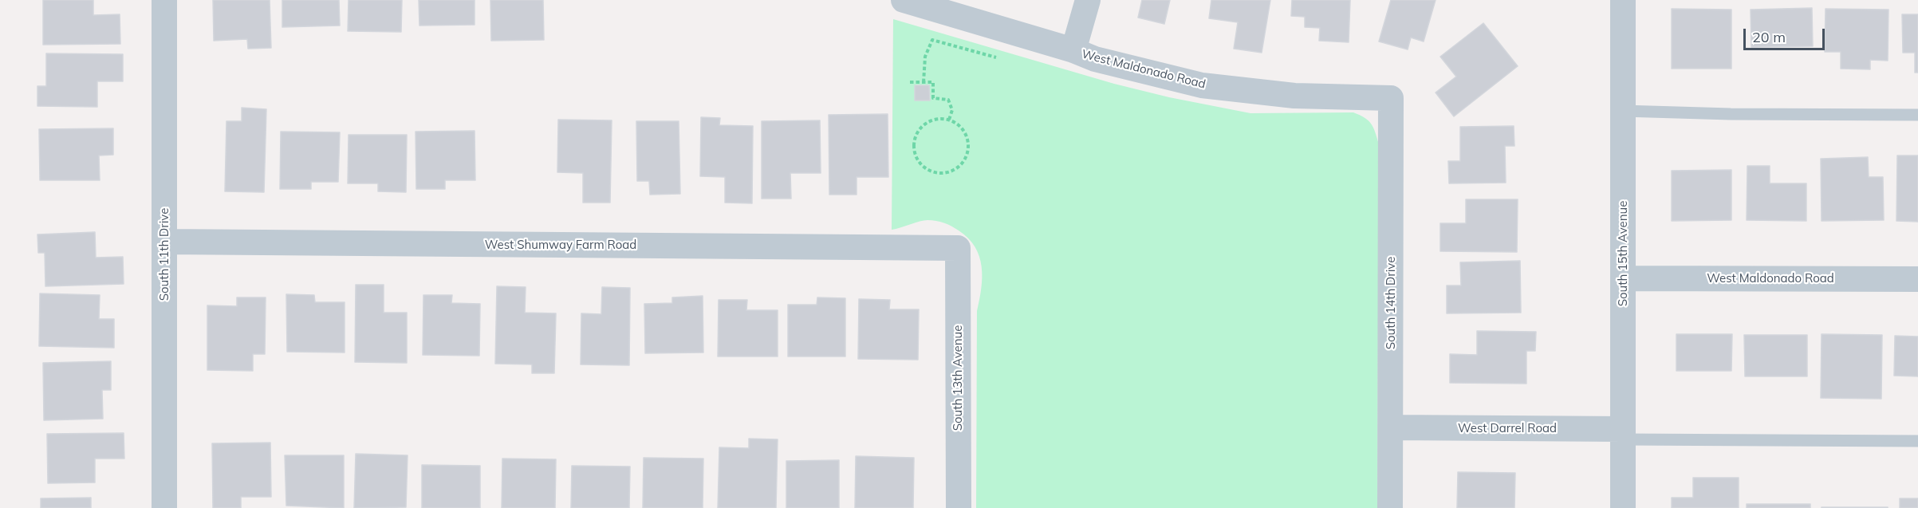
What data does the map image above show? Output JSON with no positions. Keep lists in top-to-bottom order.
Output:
{
  "streets": {
    "street": [
      "West Maldonado Road",
      "West Shumway Farm Road",
      "South 15th Avenue",
      "South 11th Drive",
      "South 14th Drive",
      "South 13th Avenue",
      "West Darrel Road"
    ]
  },
  "crossings": [
    ["West Maldonado Road", "South 15th Avenue"],
    ["West Maldonado Road", "South 14th Drive"],
    ["West Shumway Farm Road", "South 11th Drive"],
    ["West Shumway Farm Road", "South 13th Avenue"],
    ["South 15th Avenue", "West Darrel Road"],
    ["South 14th Drive", "West Darrel Road"]
  ],
  "scale_bar": "20 m"
}
